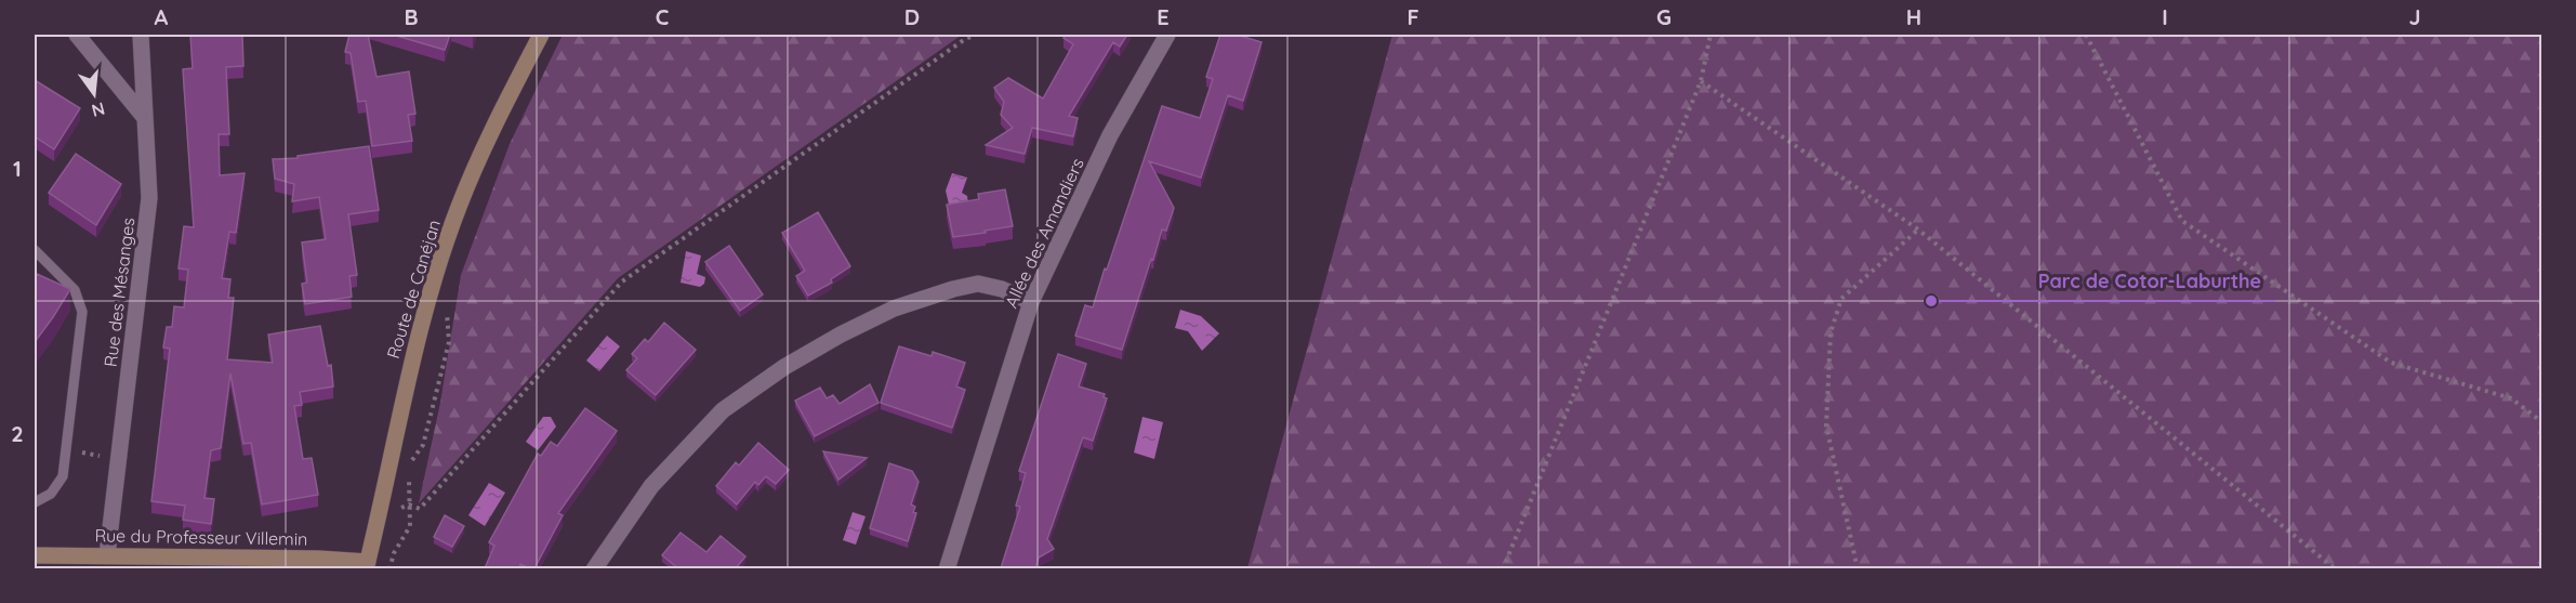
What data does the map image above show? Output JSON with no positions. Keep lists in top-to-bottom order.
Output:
{
  "streets": {
    "street": [
      "Allée des Amandiers",
      "Route de Canéjan",
      "Rue des Mésanges",
      "Rue du Professeur Villemin"
    ]
  },
  "crossings": [
    ["Route de Canéjan", "Rue du Professeur Villemin"],
    ["Rue des Mésanges", "Rue du Professeur Villemin"]
  ],
  "places": ["Parc de Cotor-Laburthe"],
  "north": "bottom",
  "grid": {
    "columns": [
      "A",
      "B",
      "C",
      "D",
      "E",
      "F",
      "G",
      "H",
      "I",
      "J"
    ],
    "rows": ["1", "2"]
  }
}
